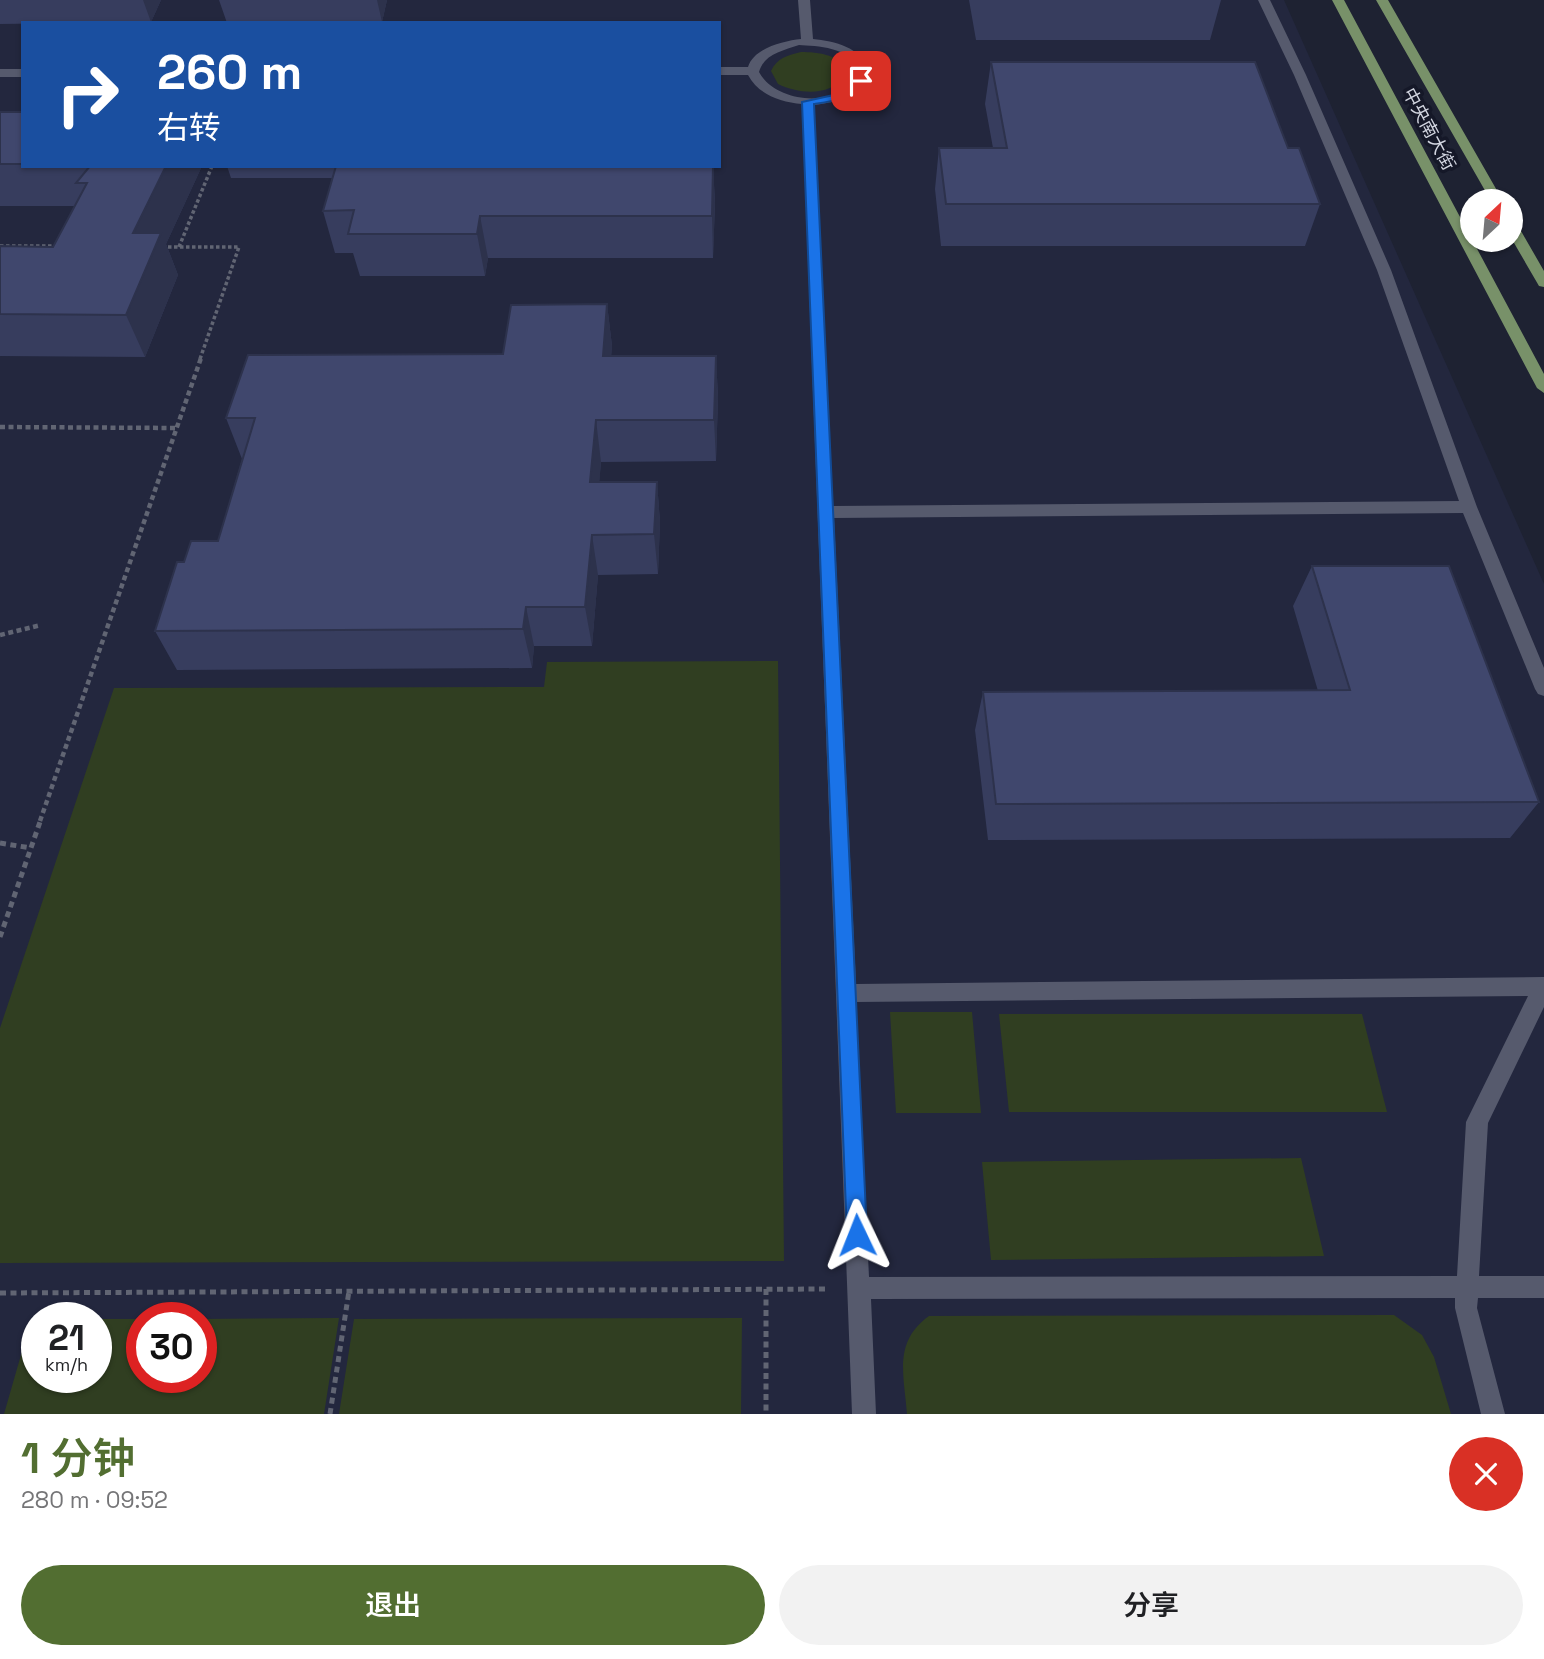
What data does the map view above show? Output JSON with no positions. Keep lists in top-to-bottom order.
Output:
{
  "streets": {
    "main road": ["中央南大街"]
  },
  "north": "top right",
  "page": {
    "turn": ["260 m", "右转"],
    "speed": "21 km/h",
    "limit": "30",
    "heading": ["1 分钟", "280 m · 09:52"],
    "buttons": ["退出", "分享"]
  }
}
